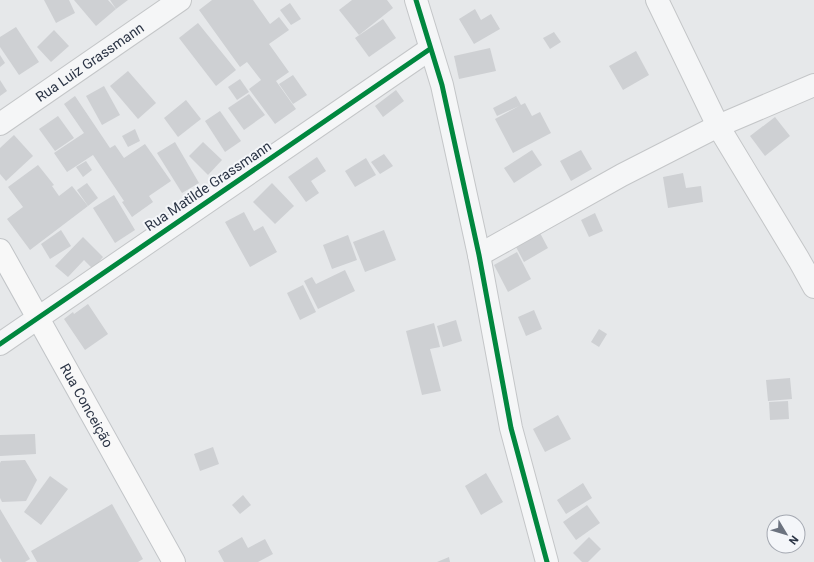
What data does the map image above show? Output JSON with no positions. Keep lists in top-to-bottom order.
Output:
{
  "streets": {
    "main road": ["Rua Conceição"],
    "street": ["Rua Luiz Grassmann", "Rua Matilde Grassmann"]
  },
  "crossings": [
    ["Rua Matilde Grassmann", "Rua Conceição"]
  ],
  "north": "bottom right"
}
